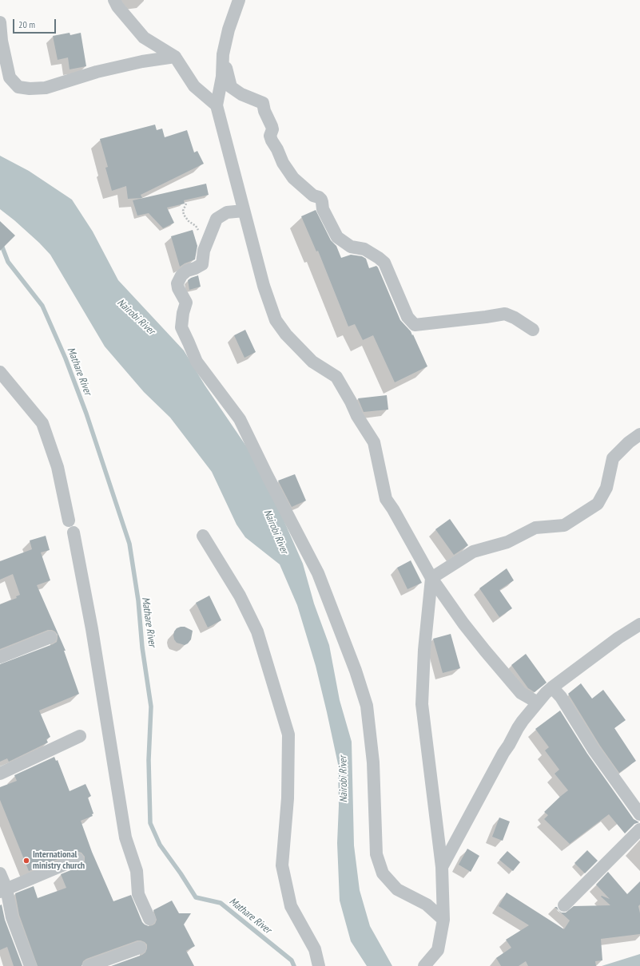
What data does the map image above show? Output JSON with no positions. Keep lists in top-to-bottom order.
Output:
{
  "water": ["Nairobi River", "Mathare River"],
  "places": ["International ministry church"],
  "scale_bar": "20 m"
}
